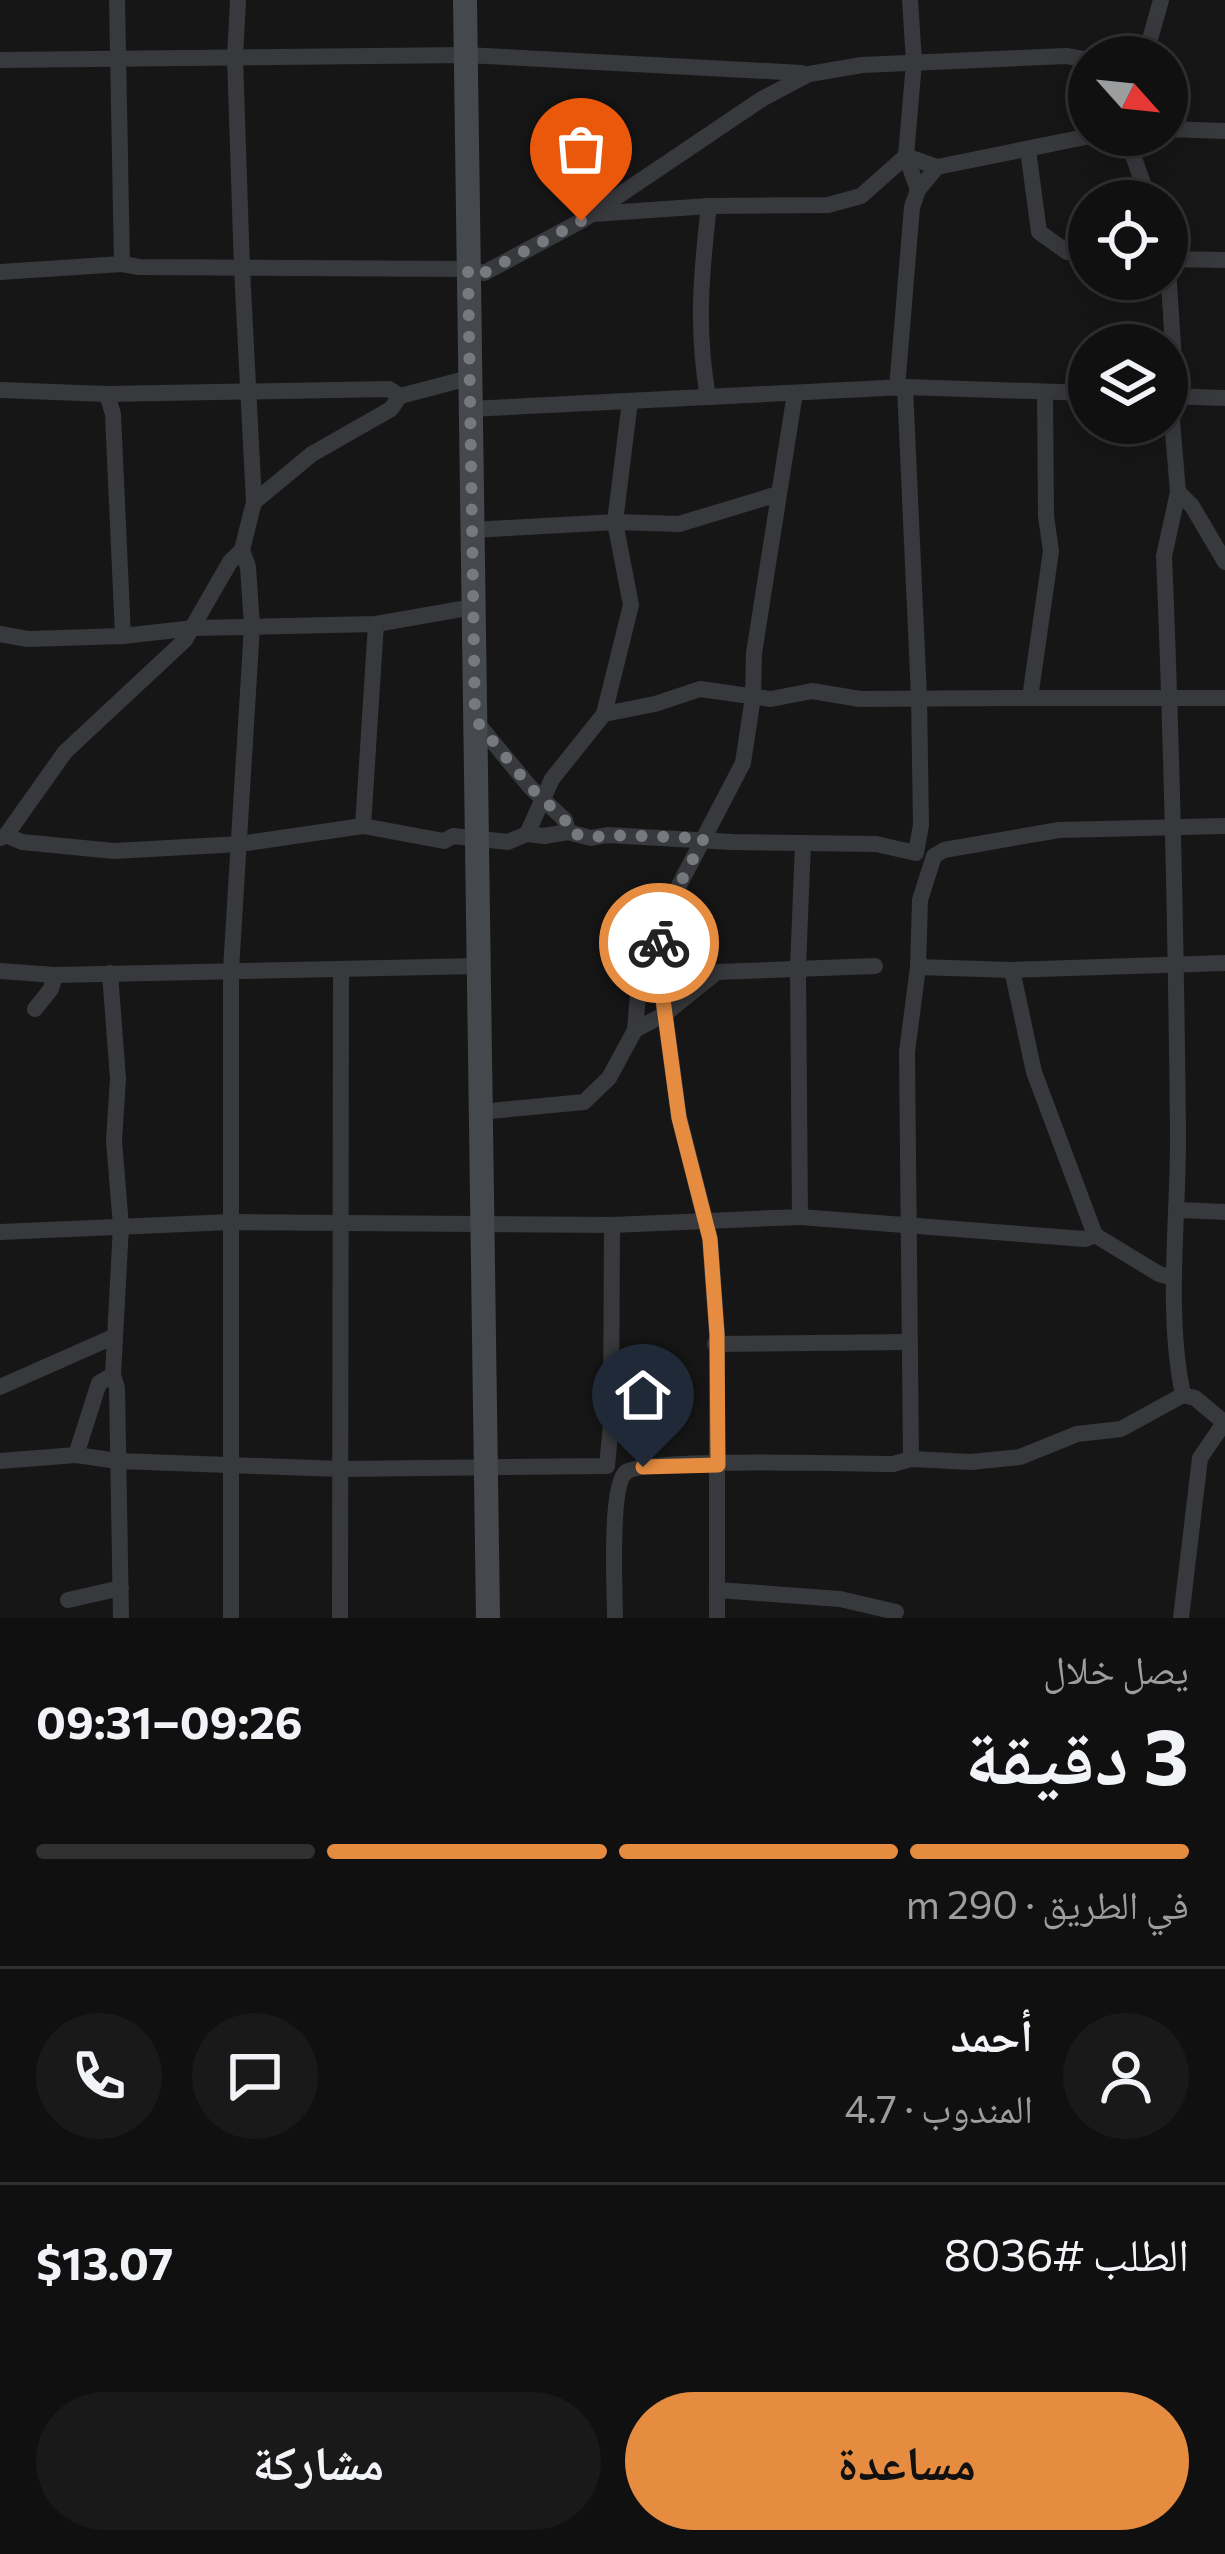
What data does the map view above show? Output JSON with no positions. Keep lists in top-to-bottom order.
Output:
{
  "north": "bottom right",
  "page": {
    "heading": ["3 دقيقة", "يصل خلال", "09:26–09:31"],
    "panel": [
      "أحمد",
      "المندوب · 4.7",
      "الطلب #8036",
      "$13.07"
    ],
    "bar": "في الطريق · 290 m",
    "buttons": ["مساعدة", "مشاركة"]
  }
}
